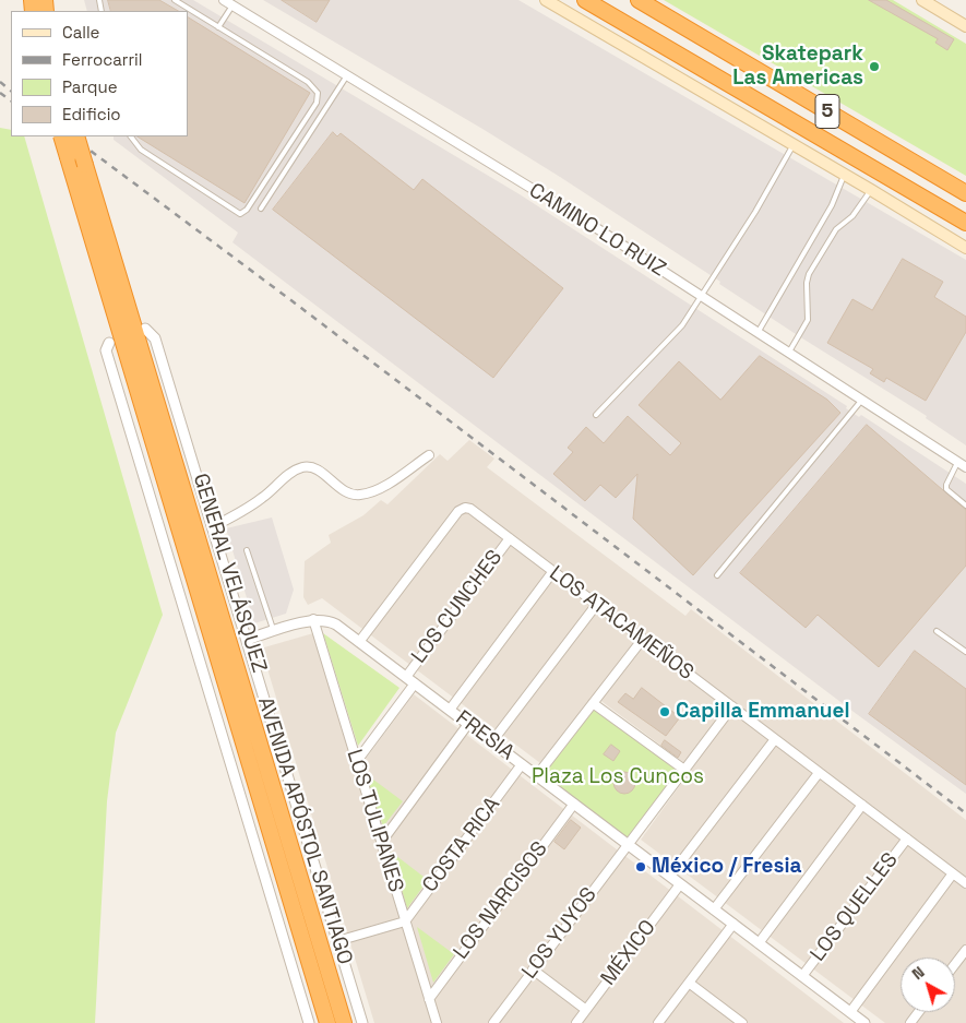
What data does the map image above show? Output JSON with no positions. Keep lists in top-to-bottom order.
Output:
{
  "streets": {
    "highway": ["5", "GENERAL VELÁSQUEZ"],
    "street": [
      "CAMINO LO RUIZ",
      "LOS CUNCHES",
      "LOS ATACAMEÑOS",
      "FRESIA",
      "LOS TULIPANES",
      "AVENIDA APÓSTOL SANTIAGO",
      "COSTA RICA",
      "LOS NARCISOS",
      "LOS QUELLES",
      "LOS YUYOS",
      "MÉXICO"
    ]
  },
  "crossings": [
    ["LOS CUNCHES", "LOS ATACAMEÑOS"],
    ["LOS CUNCHES", "FRESIA"],
    ["LOS CUNCHES", "LOS TULIPANES"],
    ["LOS ATACAMEÑOS", "FRESIA"],
    ["LOS ATACAMEÑOS", "LOS QUELLES"],
    ["LOS ATACAMEÑOS", "LOS YUYOS"],
    ["FRESIA", "LOS TULIPANES"],
    ["FRESIA", "COSTA RICA"],
    ["FRESIA", "LOS NARCISOS"],
    ["FRESIA", "LOS QUELLES"],
    ["FRESIA", "LOS YUYOS"],
    ["FRESIA", "MÉXICO"],
    ["LOS TULIPANES", "COSTA RICA"],
    ["LOS TULIPANES", "LOS NARCISOS"]
  ],
  "parks": ["Plaza Los Cuncos"],
  "places": ["Skatepark Las Americas", "Capilla Emmanuel", "México / Fresia"],
  "legend": [
    "Calle",
    "Ferrocarril",
    "Parque",
    "Edificio"
  ],
  "north": "top left"
}
